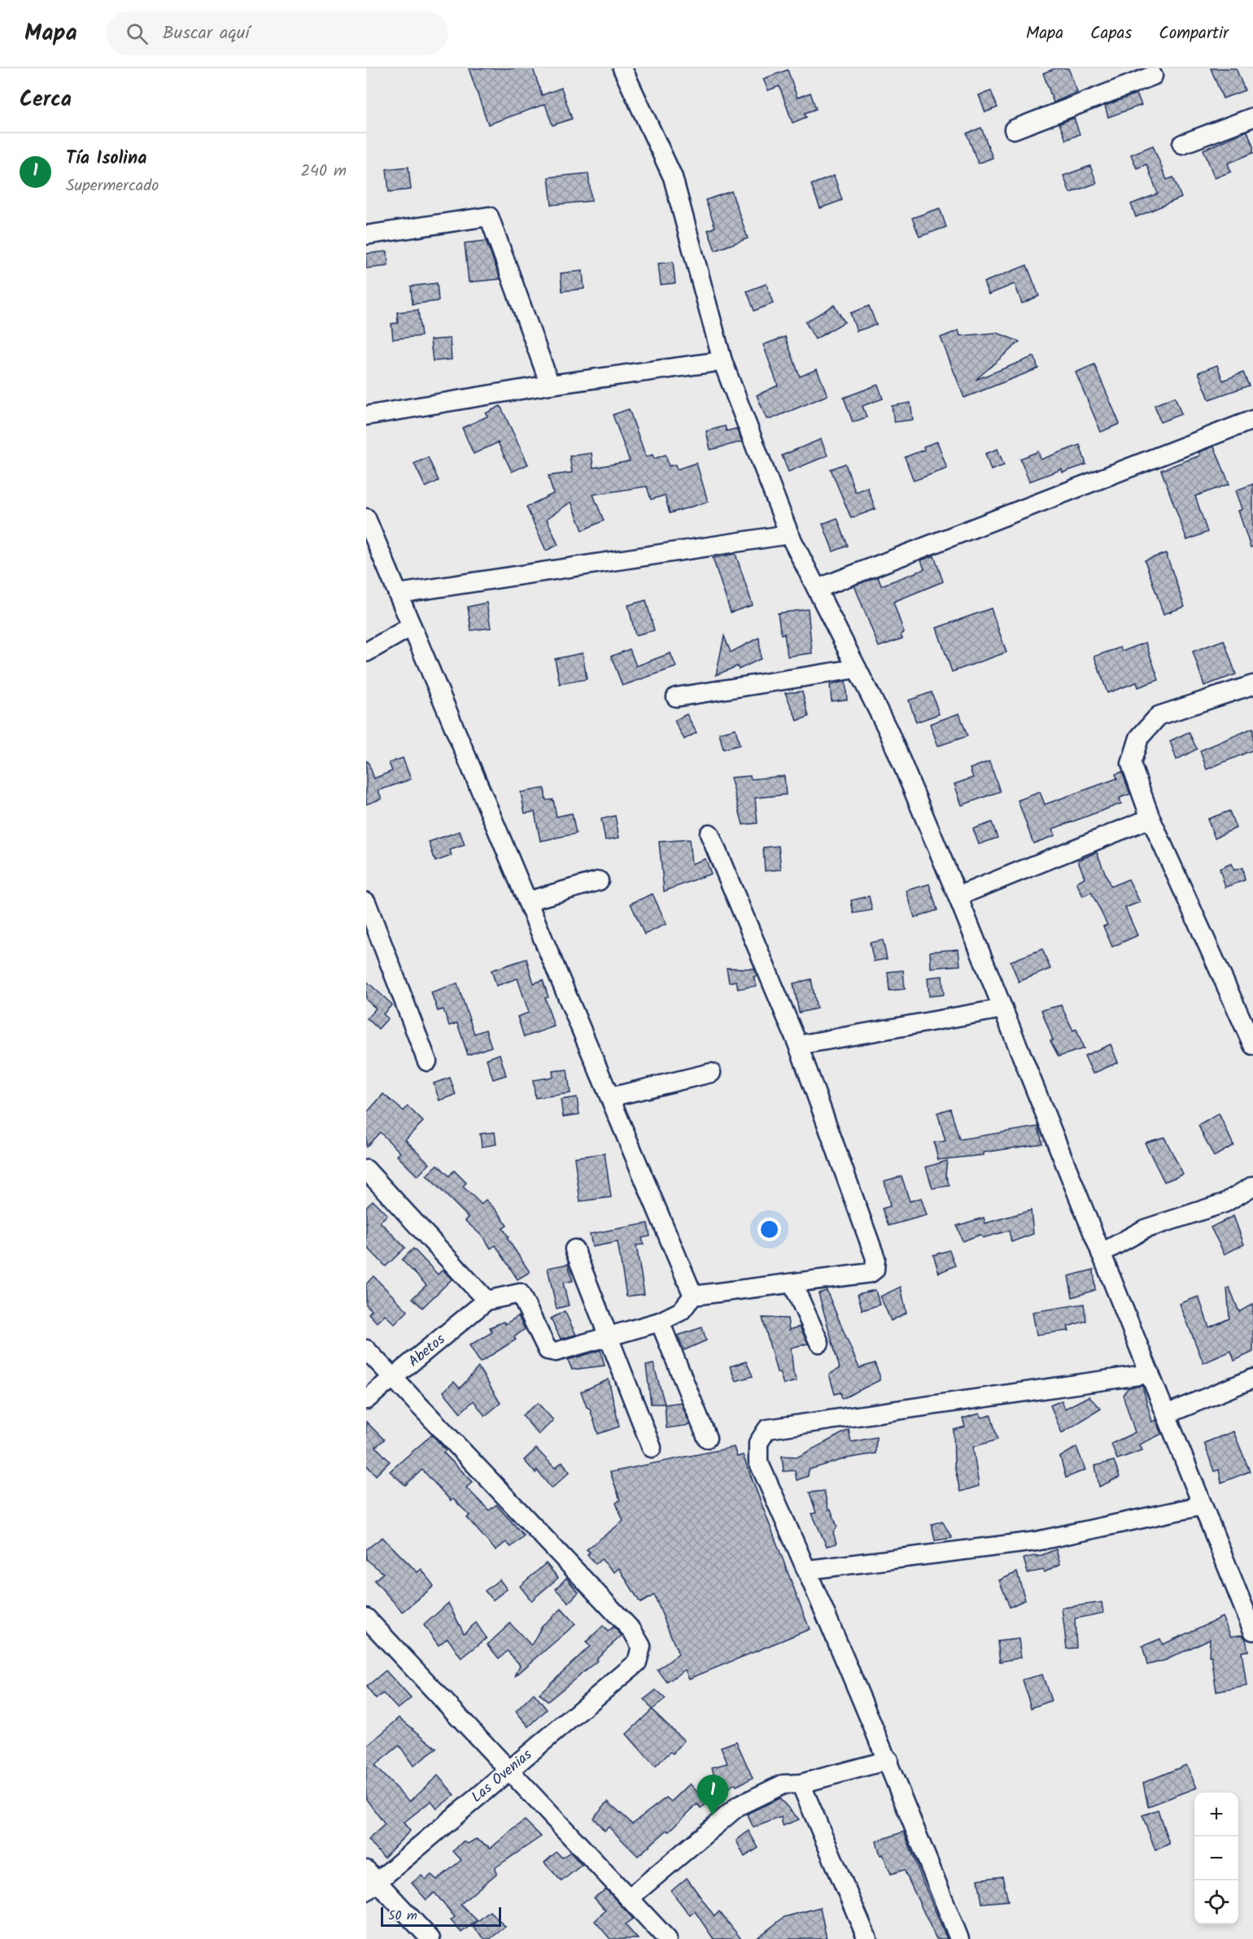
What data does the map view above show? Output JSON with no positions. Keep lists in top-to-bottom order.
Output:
{
  "streets": {
    "street": ["Abetos", "Las Ovenias"]
  },
  "crossings": [
    ["Abetos", "Las Ovenias"]
  ],
  "scale_bar": "50 m",
  "page": {
    "header": "Mapa",
    "search": "Buscar aquí",
    "nav": ["Mapa", "Capas", "Compartir"],
    "heading": "Cerca",
    "list": [
      {
        "mark": "1",
        "name": "Tía Isolina",
        "note": "Supermercado",
        "value": "240 m"
      }
    ],
    "pins": "1",
    "map_buttons": ["+", "−"],
    "scale": "50 m"
  }
}
